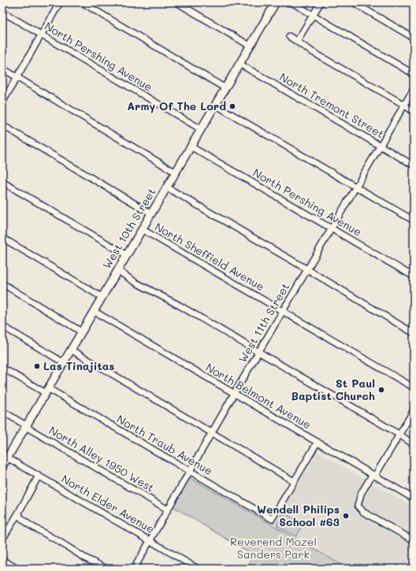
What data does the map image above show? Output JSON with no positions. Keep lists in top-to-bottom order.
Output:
{
  "streets": {
    "main road": ["West 10th Street"],
    "street": [
      "North Pershing Avenue",
      "North Tremont Street",
      "North Sheffield Avenue",
      "West 11th Street",
      "North Belmont Avenue",
      "North Traub Avenue",
      "North Alley 1950 West",
      "North Elder Avenue"
    ]
  },
  "crossings": [
    ["North Pershing Avenue", "West 10th Street"],
    ["North Pershing Avenue", "West 11th Street"],
    ["North Tremont Street", "West 10th Street"],
    ["North Tremont Street", "West 11th Street"],
    ["West 10th Street", "North Sheffield Avenue"],
    ["West 10th Street", "North Belmont Avenue"],
    ["West 10th Street", "North Traub Avenue"],
    ["West 10th Street", "North Alley 1950 West"],
    ["West 10th Street", "North Elder Avenue"],
    ["North Sheffield Avenue", "West 11th Street"],
    ["West 11th Street", "North Belmont Avenue"],
    ["West 11th Street", "North Traub Avenue"],
    ["West 11th Street", "North Alley 1950 West"],
    ["West 11th Street", "North Elder Avenue"]
  ],
  "parks": ["Reverend Mozel Sanders Park"],
  "places": [
    "Army Of The Lord",
    "Las Tinajitas",
    "St Paul Baptist Church",
    "Wendell Philips School #63"
  ]
}
